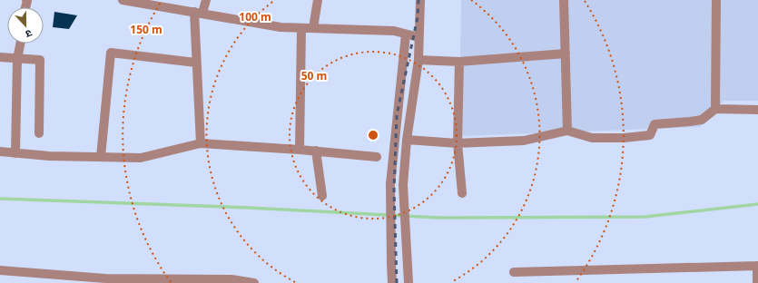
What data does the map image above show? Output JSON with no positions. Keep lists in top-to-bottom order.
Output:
{
  "north": "bottom",
  "rings": ["100 m", "150 m", "50 m"]
}
